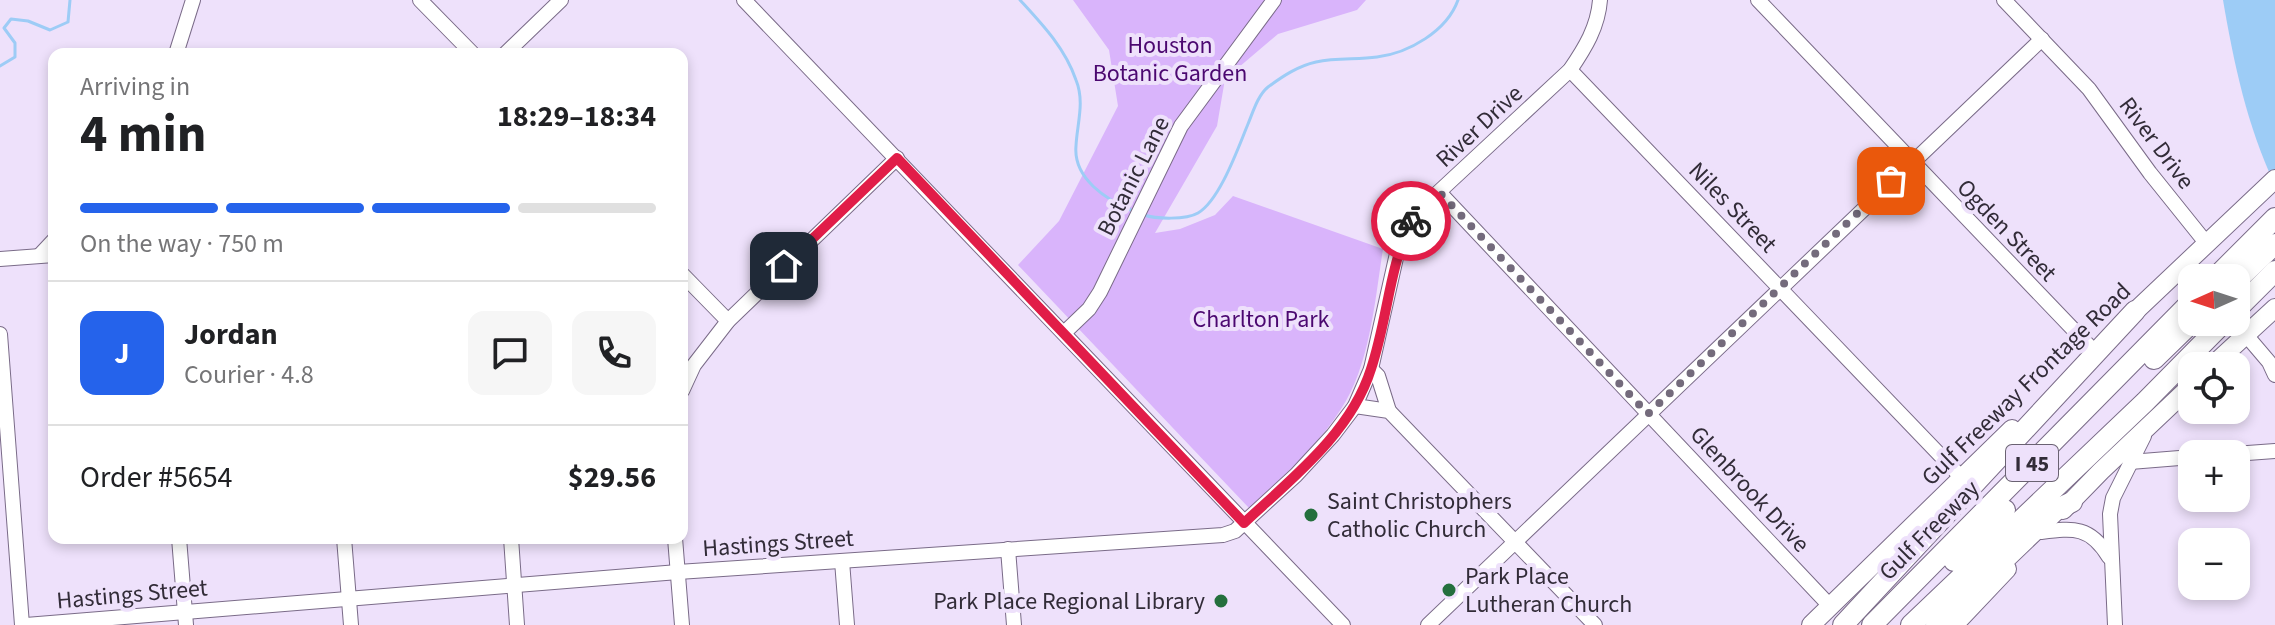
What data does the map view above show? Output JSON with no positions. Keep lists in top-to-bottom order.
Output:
{
  "streets": {
    "highway": ["I 45", "Gulf Freeway"],
    "main road": ["Gulf Freeway Frontage Road"],
    "street": [
      "River Drive",
      "Botanic Lane",
      "Niles Street",
      "Ogden Street",
      "Glenbrook Drive",
      "Hastings Street"
    ]
  },
  "crossings": [
    ["River Drive", "Niles Street"],
    ["River Drive", "Gulf Freeway Frontage Road"],
    ["River Drive", "Glenbrook Drive"],
    ["River Drive", "Hastings Street"],
    ["Niles Street", "Gulf Freeway Frontage Road"],
    ["Ogden Street", "Gulf Freeway Frontage Road"],
    ["Gulf Freeway Frontage Road", "Glenbrook Drive"]
  ],
  "parks": ["Houston Botanic Garden", "Charlton Park"],
  "places": ["Saint Christophers Catholic Church", "Park Place Lutheran Church", "Park Place Regional Library"],
  "north": "left",
  "page": {
    "heading": ["4 min", "Arriving in", "18:29–18:34"],
    "panel": [
      "Jordan",
      "Courier · 4.8",
      "Order #5654",
      "$29.56"
    ],
    "bar": "On the way · 750 m",
    "map_buttons": ["+", "−"],
    "round": "J"
  }
}
